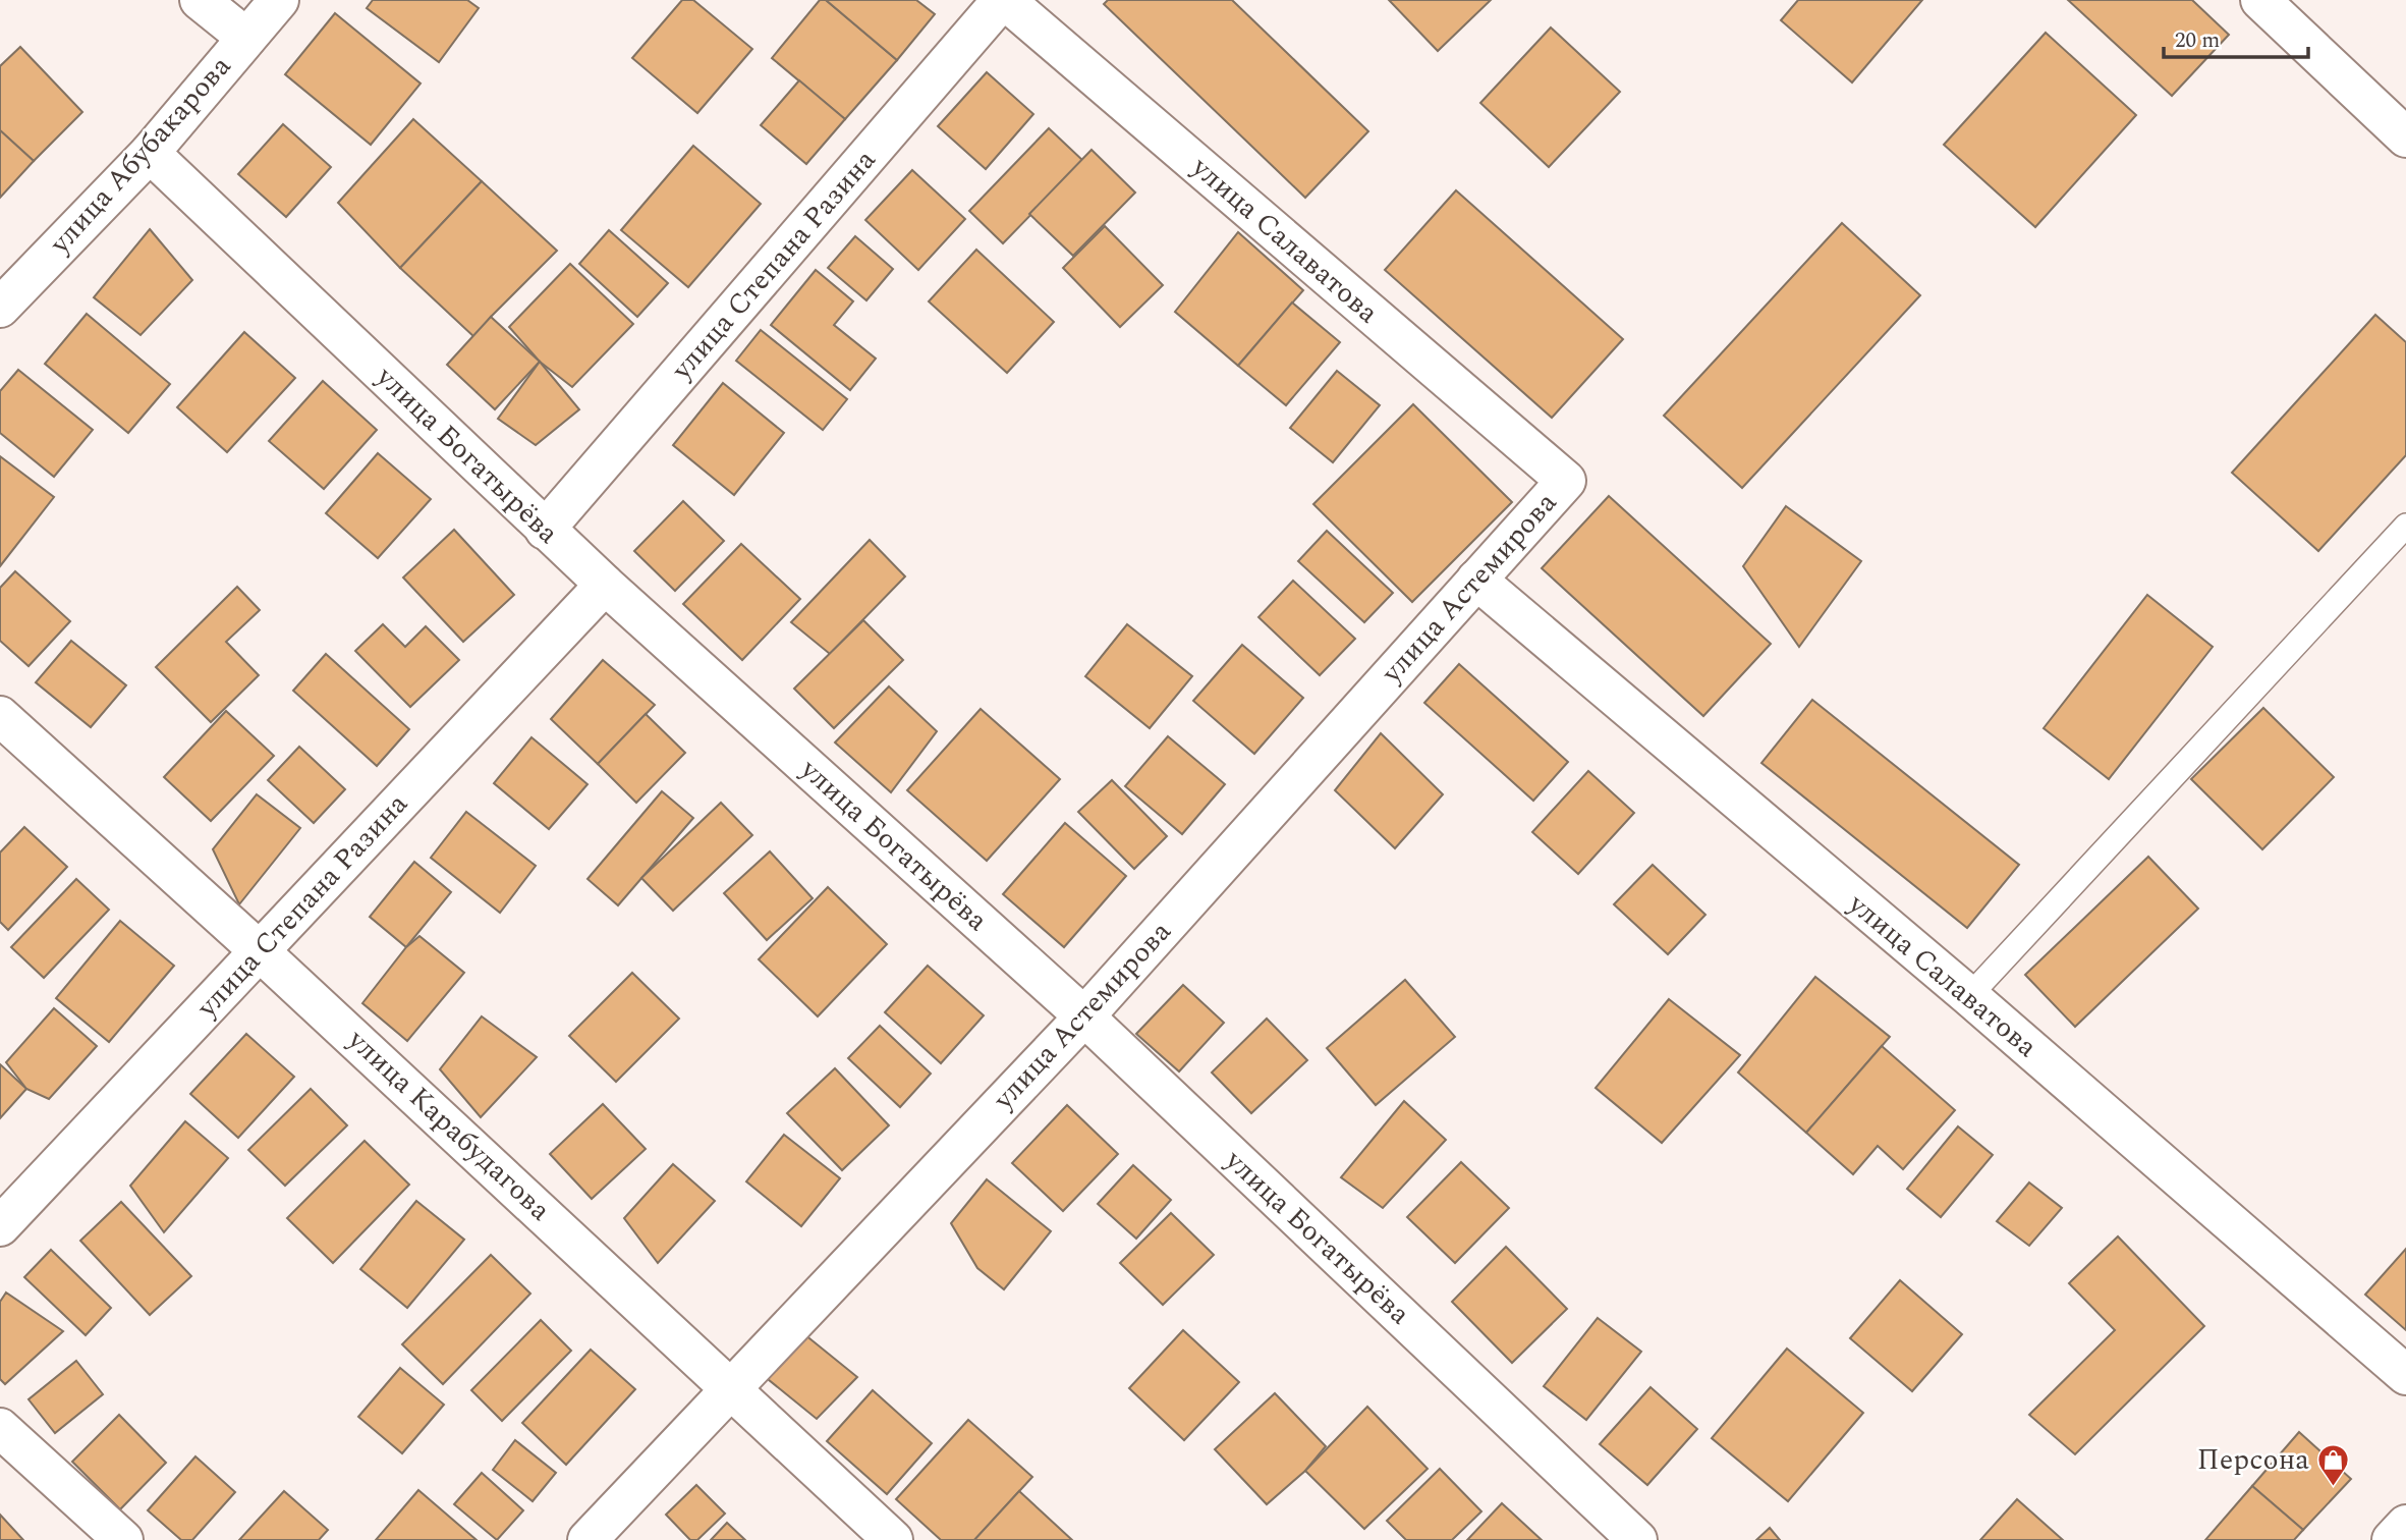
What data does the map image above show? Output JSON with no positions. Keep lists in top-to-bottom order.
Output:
{
  "streets": {
    "street": [
      "улица Абубакарова",
      "улица Салаватова",
      "улица Степана Разина",
      "улица Богатырёва",
      "улица Астемирова",
      "улица Карабудагова"
    ]
  },
  "crossings": [
    ["улица Абубакарова", "улица Богатырёва"],
    ["улица Салаватова", "улица Степана Разина"],
    ["улица Салаватова", "улица Астемирова"],
    ["улица Степана Разина", "улица Богатырёва"],
    ["улица Степана Разина", "улица Карабудагова"],
    ["улица Богатырёва", "улица Астемирова"],
    ["улица Астемирова", "улица Карабудагова"]
  ],
  "places": {
    "shop": ["Персона"]
  },
  "scale_bar": "20 m"
}
